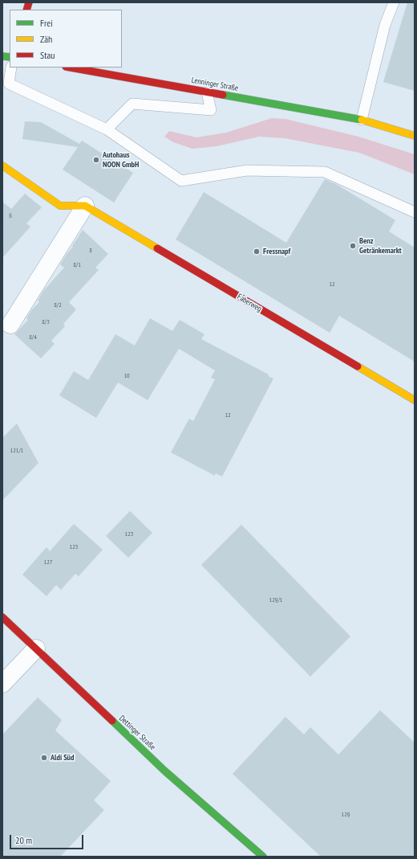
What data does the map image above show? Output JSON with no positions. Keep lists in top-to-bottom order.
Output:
{
  "streets": {
    "street": ["Lenninger Straße", "Faberweg", "Dettinger Straße"]
  },
  "places": [
    "Autohaus NOON GmbH",
    "Benz Getränkemarkt",
    "Fressnapf",
    "Aldi Süd"
  ],
  "house_numbers": [
    "6",
    "8",
    "8/1",
    "12",
    "8/2",
    "8/3",
    "8/4",
    "10",
    "12",
    "121/1",
    "123",
    "125",
    "127",
    "129/1",
    "129"
  ],
  "legend": ["Frei", "Zäh", "Stau"],
  "scale_bar": "20 m"
}
